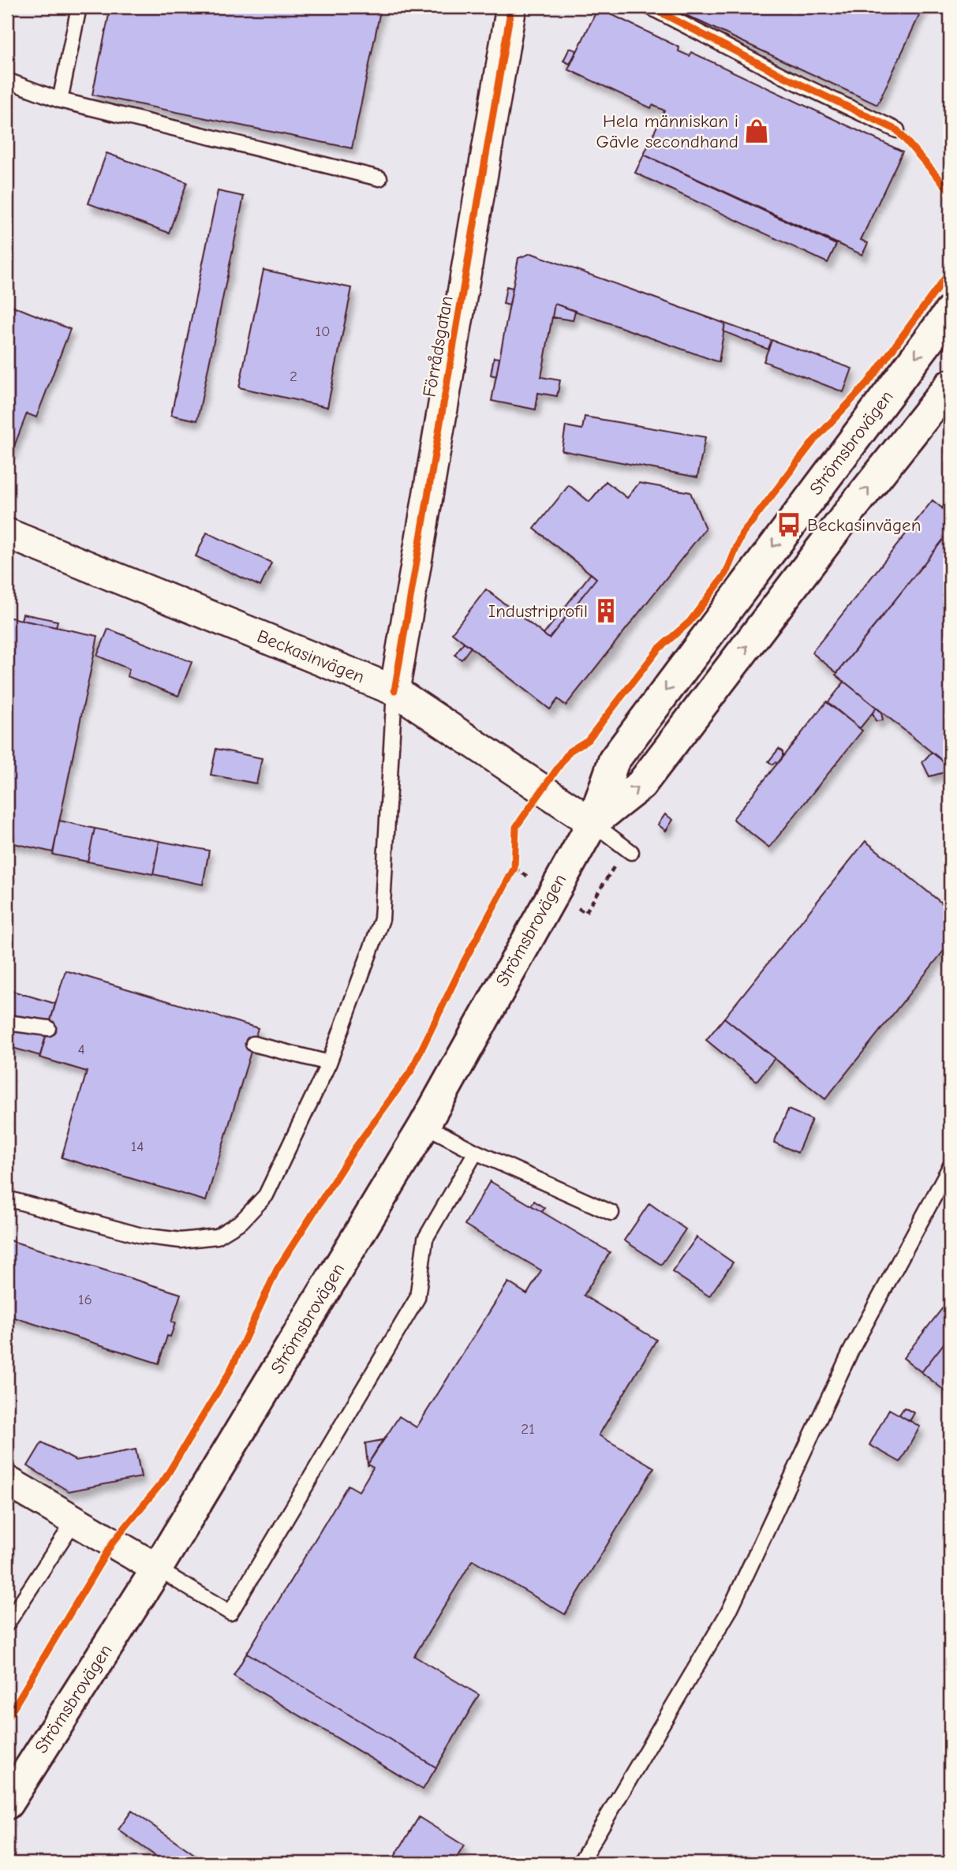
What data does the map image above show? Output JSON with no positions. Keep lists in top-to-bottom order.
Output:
{
  "streets": {
    "main road": ["Strömsbrovägen"],
    "street": ["Förrådsgatan", "Beckasinvägen"]
  },
  "crossings": [
    ["Förrådsgatan", "Beckasinvägen"],
    ["Strömsbrovägen", "Beckasinvägen"]
  ],
  "places": {
    "shop": ["Hela människan i Gävle secondhand"],
    "bus stop": ["Beckasinvägen"],
    "building": ["Industriprofil"]
  },
  "house_numbers": [
    "10",
    "2",
    "4",
    "14",
    "16",
    "21"
  ]
}
